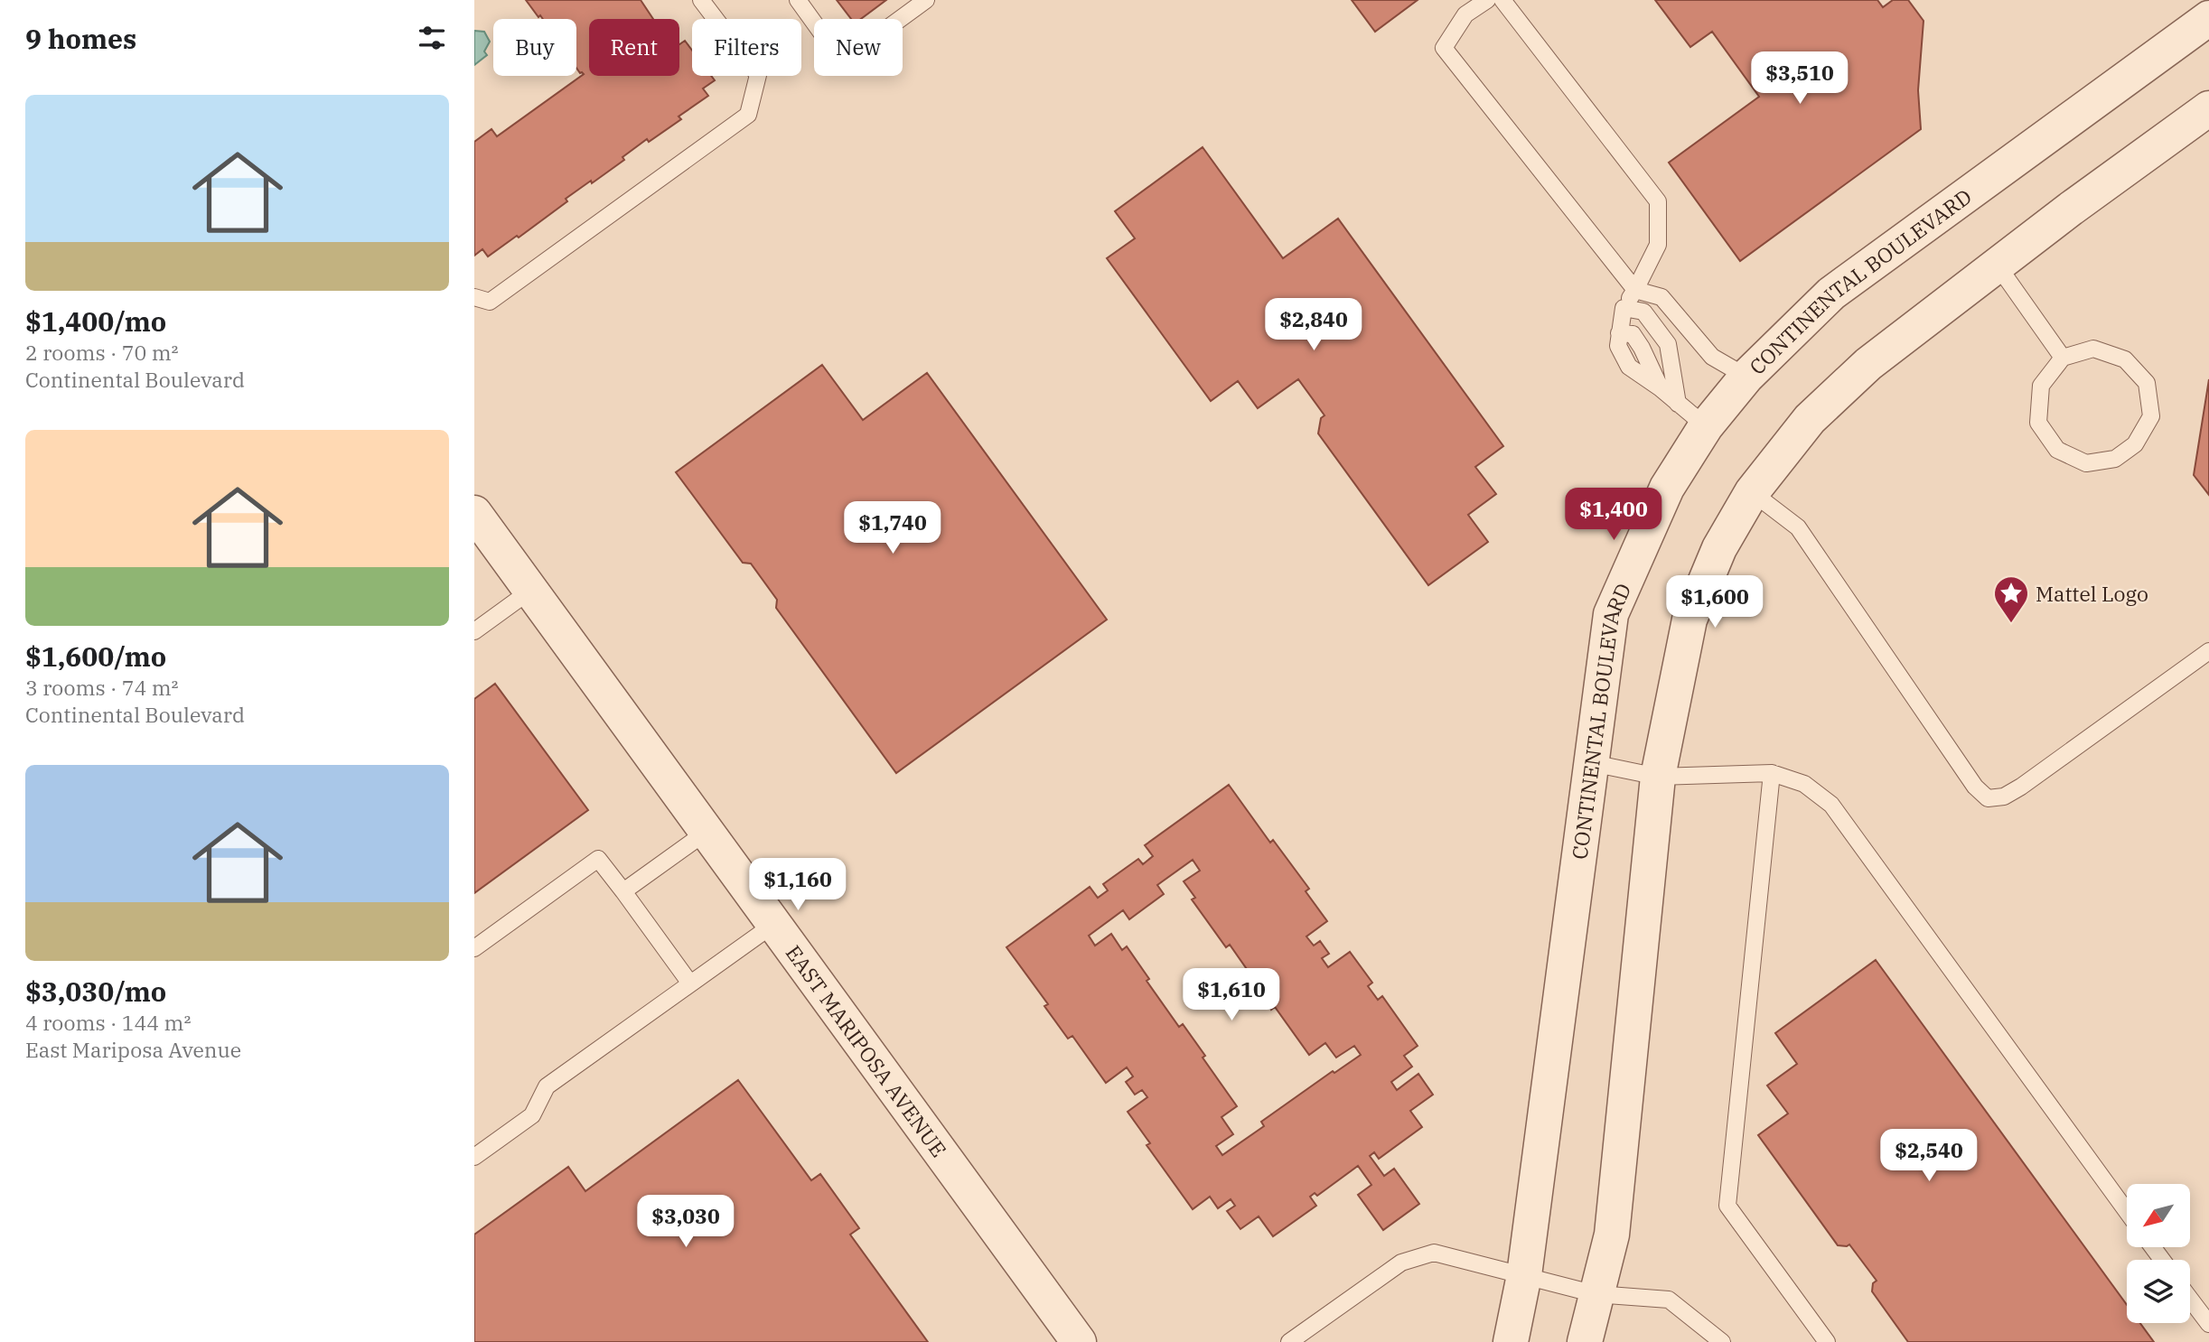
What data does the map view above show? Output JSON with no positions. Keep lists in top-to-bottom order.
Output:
{
  "streets": {
    "street": ["CONTINENTAL BOULEVARD", "EAST MARIPOSA AVENUE"]
  },
  "places": {
    "place": ["Mattel Logo"]
  },
  "north": "bottom left",
  "page": {
    "heading": "9 homes",
    "chip": [
      "Buy",
      "Rent",
      "Filters",
      "New"
    ],
    "price": [
      "$3,510",
      "$2,840",
      "$1,400",
      "$1,740",
      "$1,600",
      "$1,160",
      "$1,610",
      "$2,540",
      "$3,030"
    ],
    "list": [
      {
        "name": "$1,400/mo",
        "note": "2 rooms · 70 m² · Continental Boulevard"
      },
      {
        "name": "$1,600/mo",
        "note": "3 rooms · 74 m² · Continental Boulevard"
      },
      {
        "name": "$3,030/mo",
        "note": "4 rooms · 144 m² · East Mariposa Avenue"
      }
    ]
  }
}
